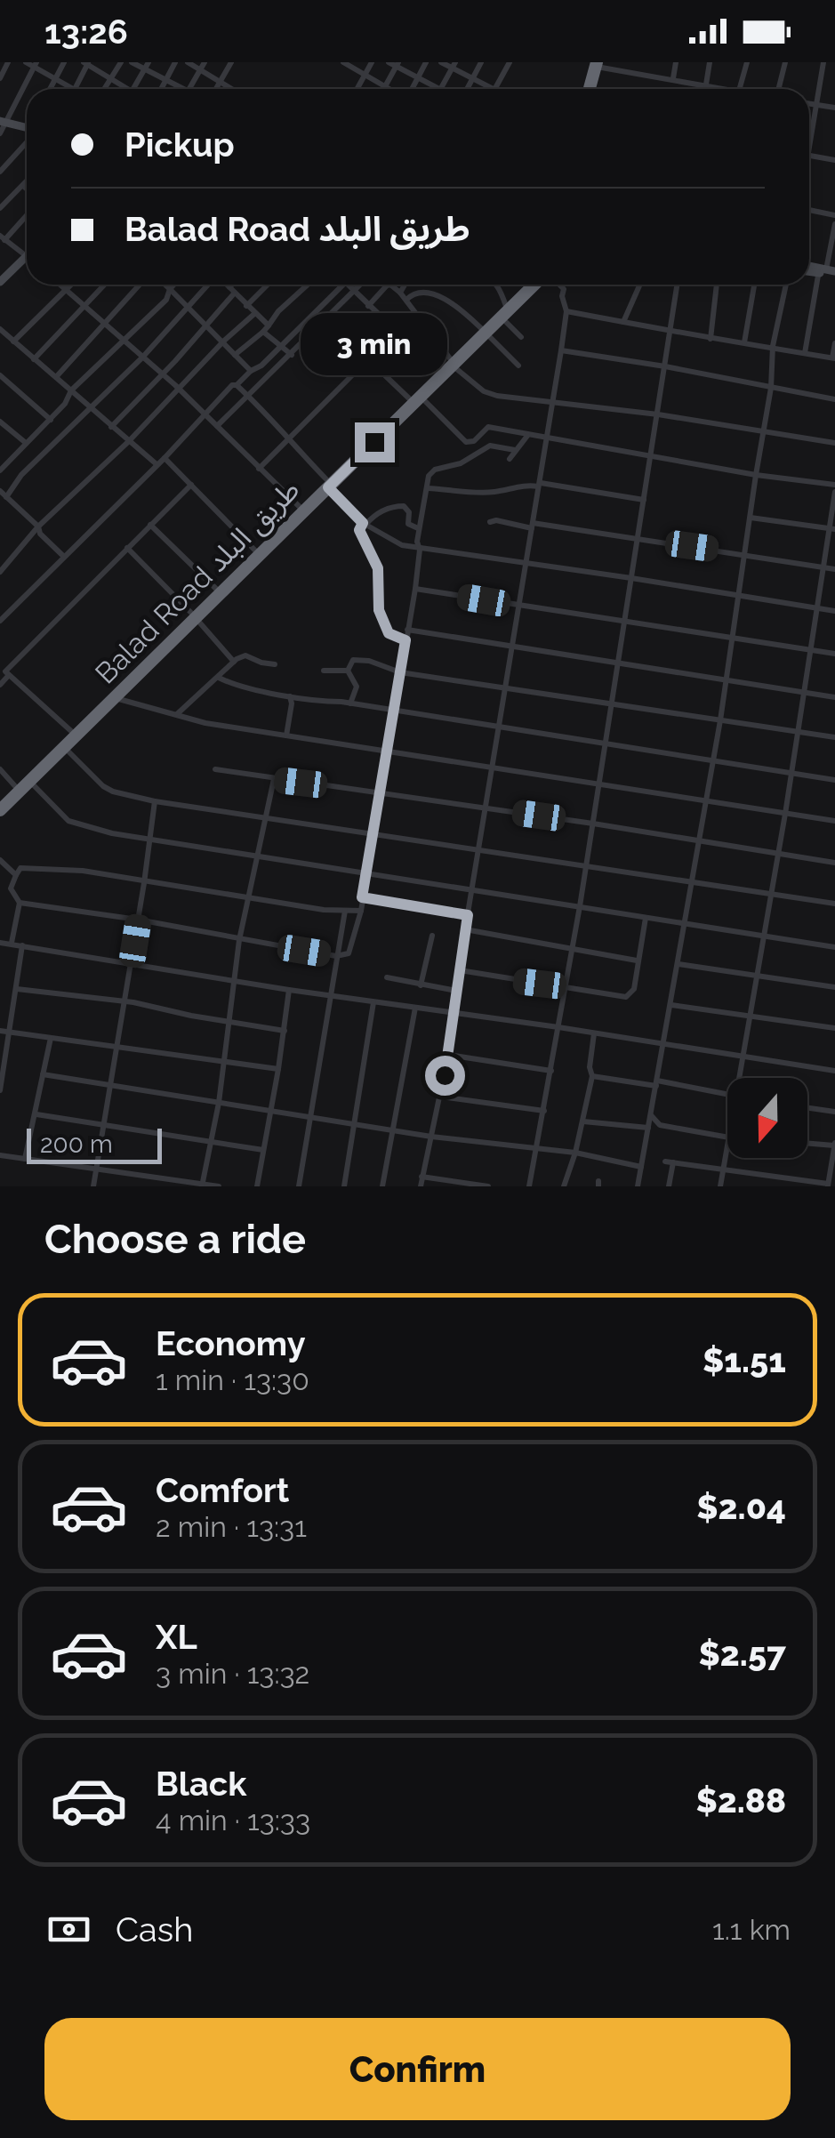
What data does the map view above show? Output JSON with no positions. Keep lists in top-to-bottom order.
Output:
{
  "streets": {
    "highway": ["Balad Road طريق البلد"]
  },
  "scale_bar": "200 m",
  "north": "bottom",
  "page": {
    "status": "13:26",
    "banner": ["Pickup", "Balad Road طريق البلد"],
    "bubble": "3 min",
    "scale": "200 m",
    "heading": "Choose a ride",
    "list": [
      {
        "name": "Economy",
        "note": "1 min · 13:30",
        "value": "$1.51"
      },
      {
        "name": "Comfort",
        "note": "2 min · 13:31",
        "value": "$2.04"
      },
      {
        "name": "XL",
        "note": "3 min · 13:32",
        "value": "$2.57"
      },
      {
        "name": "Black",
        "note": "4 min · 13:33",
        "value": "$2.88"
      }
    ],
    "pay": ["Cash", "1.1 km"],
    "buttons": "Confirm"
  }
}
